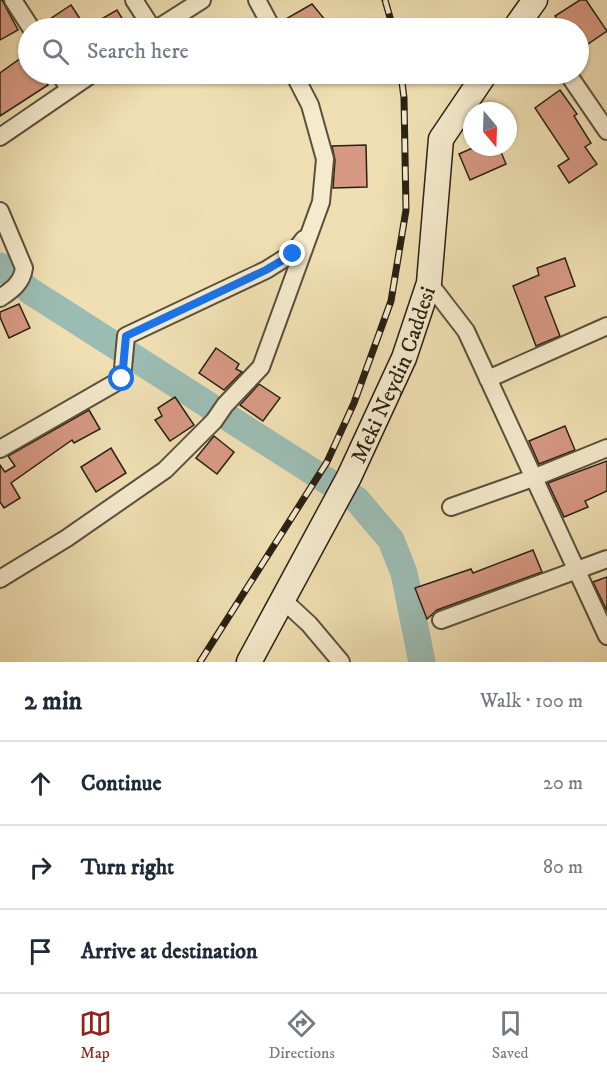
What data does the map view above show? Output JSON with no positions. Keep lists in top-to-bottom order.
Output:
{
  "streets": {
    "street": ["Meki Neydin Caddesi"]
  },
  "north": "bottom",
  "page": {
    "search": "Search here",
    "heading": ["2 min", "Walk · 100 m"],
    "list": [
      ["Continue", "20 m"],
      ["Turn right", "80 m"],
      "Arrive at destination"
    ],
    "nav": ["Map", "Directions", "Saved"]
  }
}
